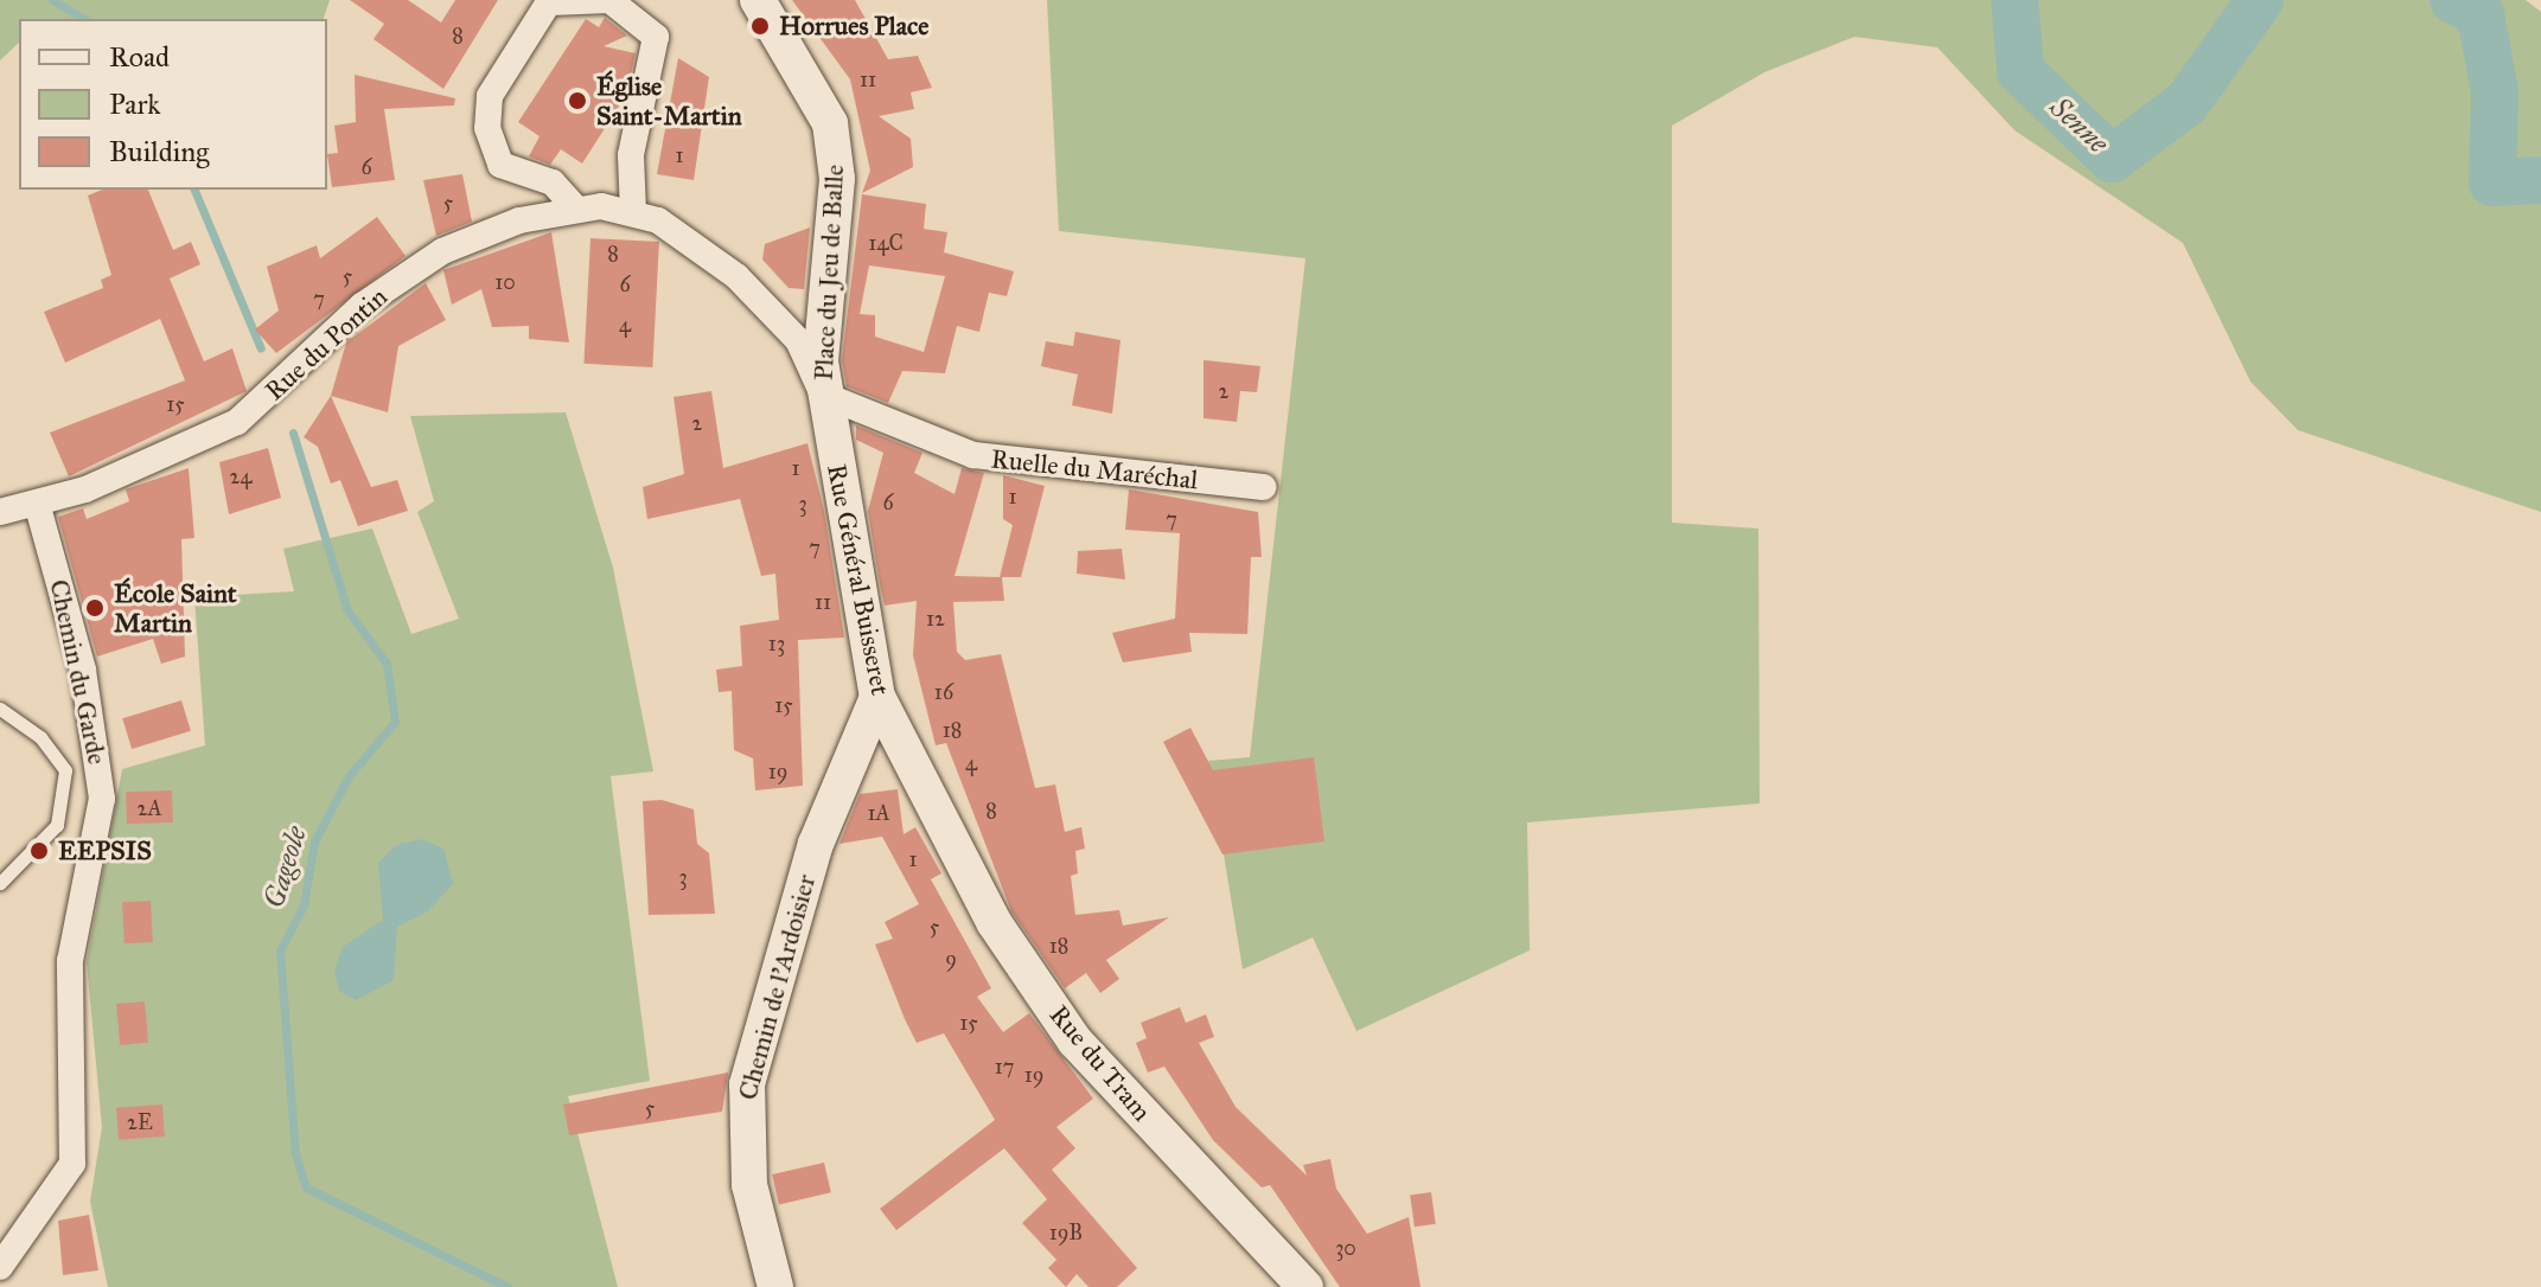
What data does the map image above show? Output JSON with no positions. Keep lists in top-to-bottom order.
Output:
{
  "streets": {
    "street": [
      "Place du Jeu de Balle",
      "Rue du Pontin",
      "Ruelle du Maréchal",
      "Rue Général Buisseret",
      "Chemin du Garde",
      "Chemin de l'Ardoisier",
      "Rue du Tram"
    ]
  },
  "crossings": [
    ["Place du Jeu de Balle", "Rue du Pontin"],
    ["Place du Jeu de Balle", "Ruelle du Maréchal"],
    ["Place du Jeu de Balle", "Rue Général Buisseret"],
    ["Rue du Pontin", "Ruelle du Maréchal"],
    ["Rue du Pontin", "Rue Général Buisseret"],
    ["Rue du Pontin", "Chemin du Garde"],
    ["Ruelle du Maréchal", "Rue Général Buisseret"],
    ["Rue Général Buisseret", "Chemin de l'Ardoisier"],
    ["Rue Général Buisseret", "Rue du Tram"]
  ],
  "water": ["Senne", "Gageole"],
  "places": [
    "Horrues Place",
    "Église Saint-Martin",
    "École Saint Martin",
    "EEPSIS"
  ],
  "house_numbers": [
    "8",
    "11",
    "1",
    "6",
    "5",
    "14C",
    "8",
    "5",
    "10",
    "6",
    "7",
    "4",
    "2",
    "15",
    "2",
    "1",
    "24",
    "1",
    "6",
    "3",
    "7",
    "7",
    "11",
    "12",
    "13",
    "16",
    "15",
    "18",
    "4",
    "19",
    "2A",
    "8",
    "1A",
    "1",
    "3",
    "5",
    "18",
    "9",
    "15",
    "17",
    "19",
    "5",
    "2E",
    "19B",
    "30"
  ],
  "legend": ["Road", "Park", "Building"]
}
